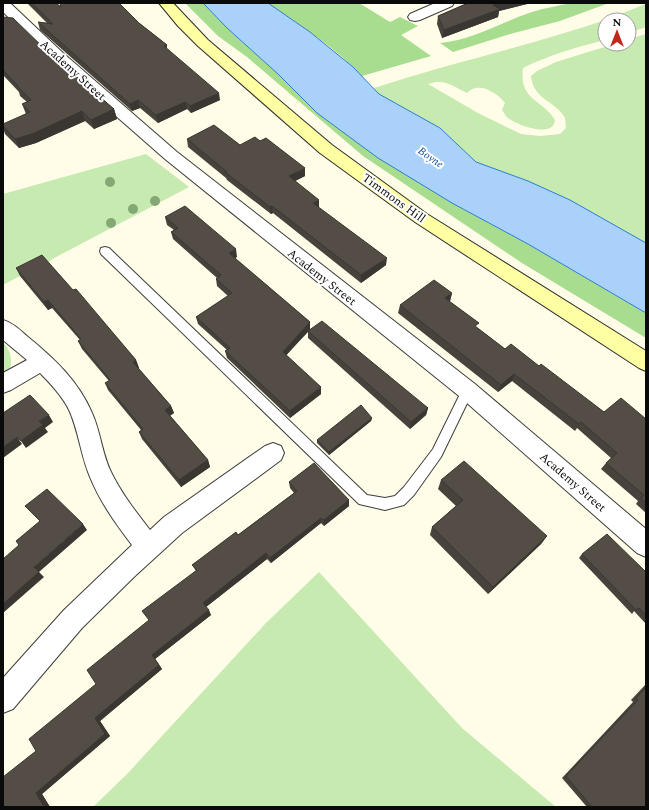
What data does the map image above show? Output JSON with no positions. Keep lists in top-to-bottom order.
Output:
{
  "streets": {
    "main road": ["Timmons Hill"],
    "street": ["Academy Street"]
  },
  "water": ["Boyne"],
  "north": "top"
}
